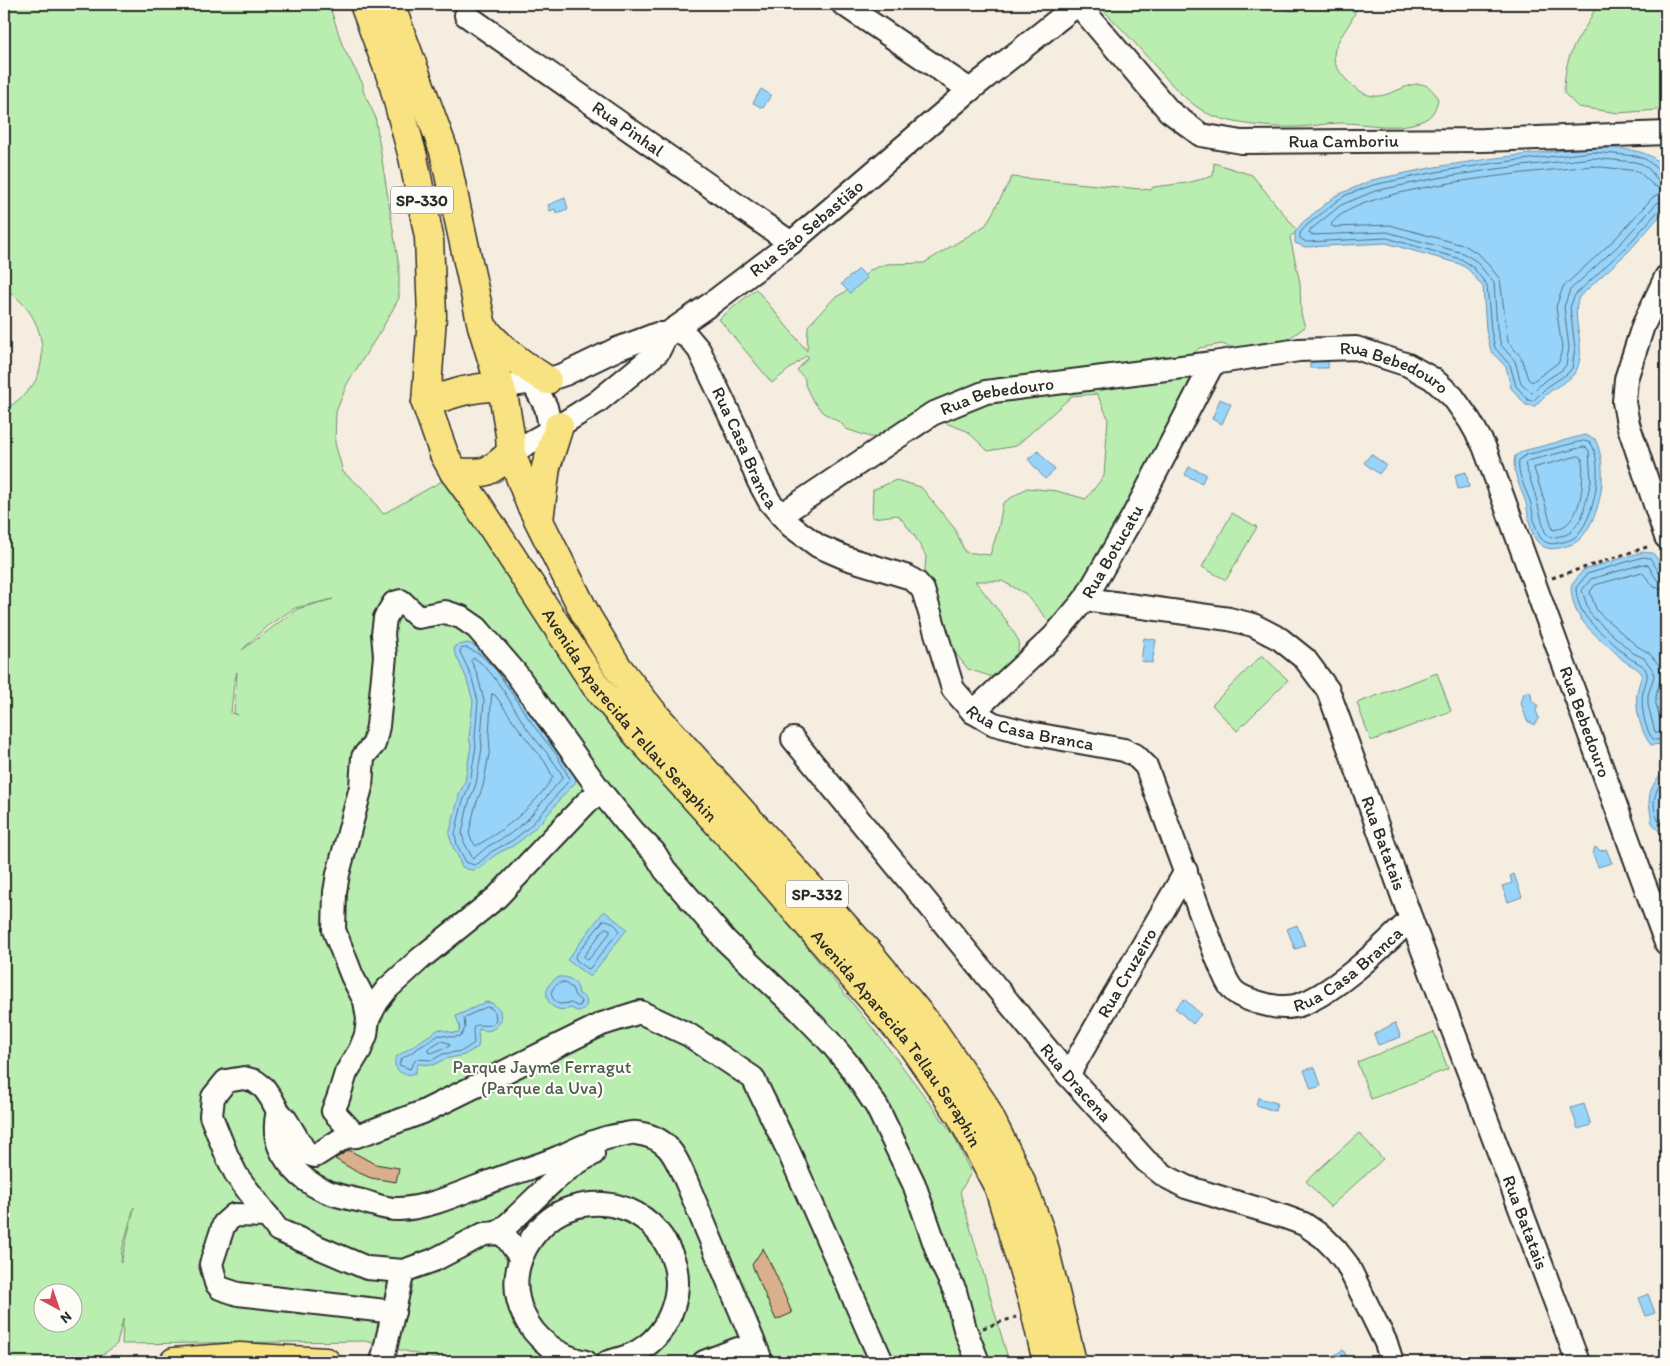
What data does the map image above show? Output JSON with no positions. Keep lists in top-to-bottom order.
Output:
{
  "streets": {
    "main road": ["SP-330", "Avenida Aparecida Tellau Seraphin", "SP-332"],
    "street": [
      "Rua Pinhal",
      "Rua Camboriu",
      "Rua São Sebastião",
      "Rua Bebedouro",
      "Rua Casa Branca",
      "Rua Botucatu",
      "Rua Batatais",
      "Rua Cruzeiro",
      "Rua Dracena"
    ]
  },
  "crossings": [
    ["Rua Pinhal", "Rua São Sebastião"],
    ["Rua Camboriu", "Rua São Sebastião"],
    ["Rua São Sebastião", "Rua Casa Branca"],
    ["Rua São Sebastião", "Avenida Aparecida Tellau Seraphin"],
    ["Rua Bebedouro", "Rua Casa Branca"],
    ["Rua Bebedouro", "Rua Botucatu"],
    ["Rua Casa Branca", "Rua Botucatu"],
    ["Rua Casa Branca", "Rua Batatais"],
    ["Rua Casa Branca", "Rua Cruzeiro"],
    ["Rua Botucatu", "Rua Batatais"],
    ["Rua Cruzeiro", "Rua Dracena"]
  ],
  "parks": ["Parque Jayme Ferragut (Parque da Uva)"],
  "north": "bottom right"
}
